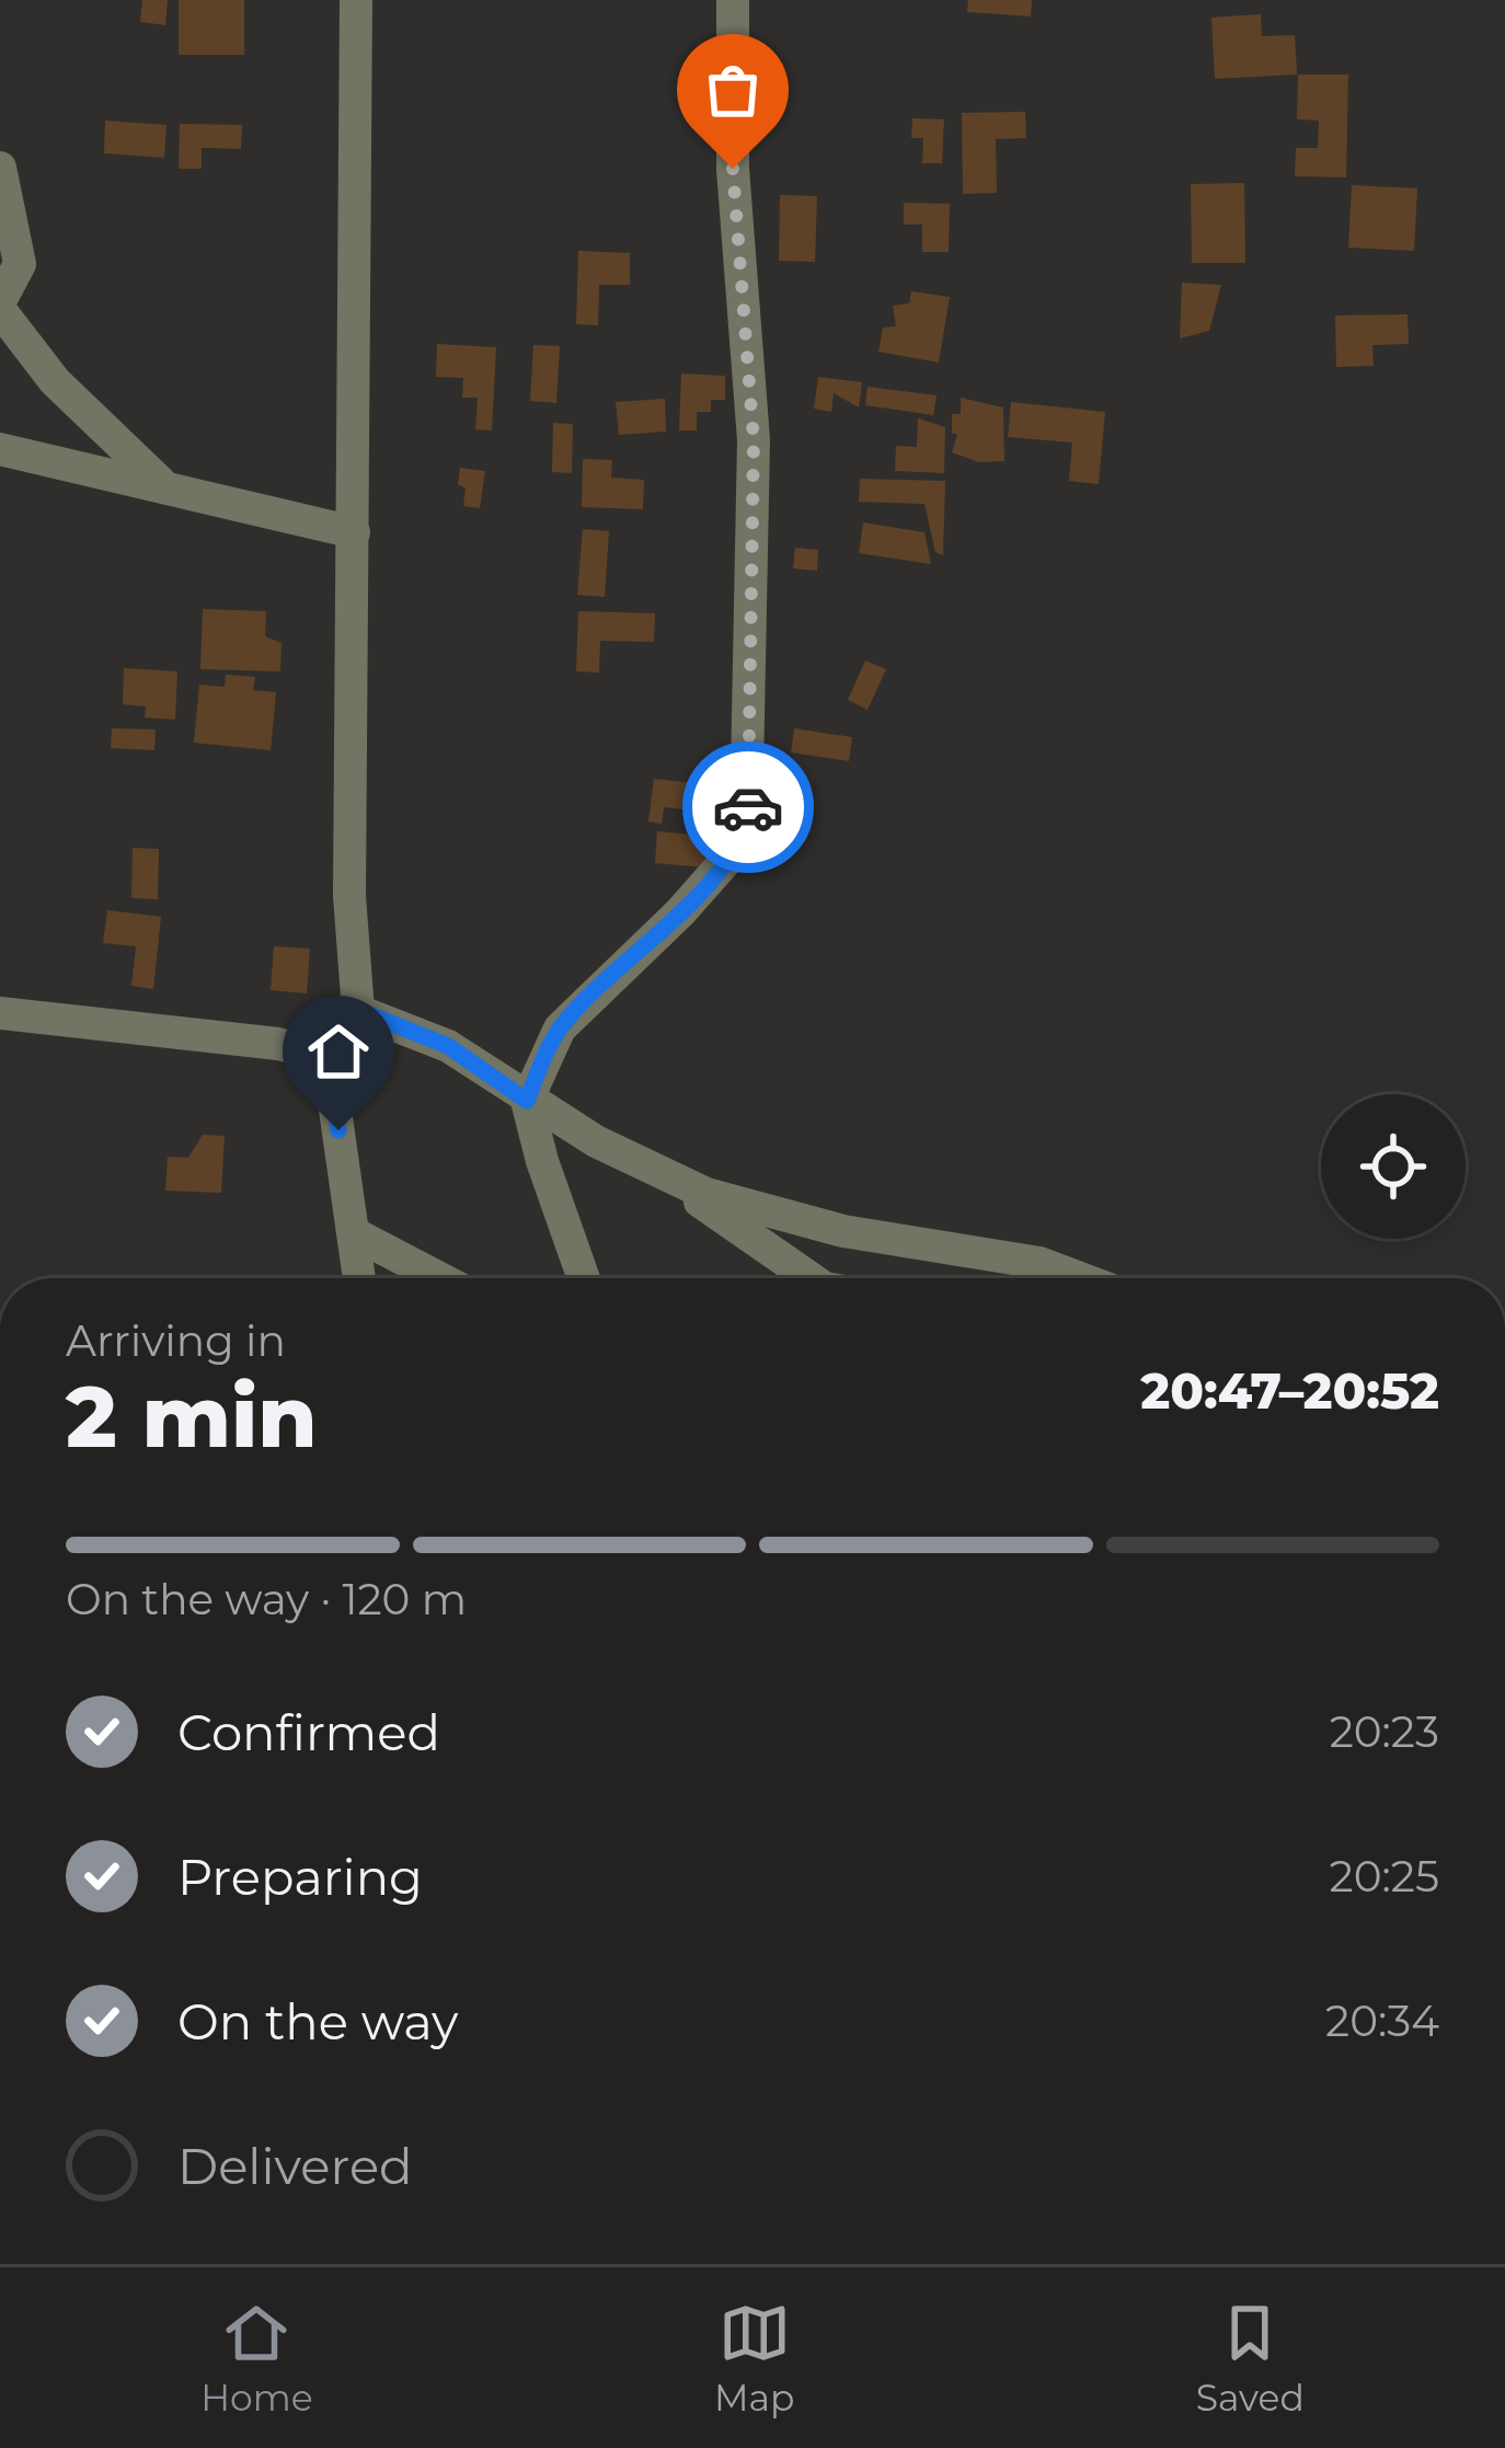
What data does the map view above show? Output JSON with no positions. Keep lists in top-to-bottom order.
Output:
{
  "page": {
    "heading": ["2 min", "Arriving in", "20:47–20:52"],
    "bar": "On the way · 120 m",
    "list": [
      ["Confirmed", "20:23"],
      ["Preparing", "20:25"],
      ["On the way", "20:34"],
      "Delivered"
    ],
    "tabs": ["Home", "Map", "Saved"]
  }
}
